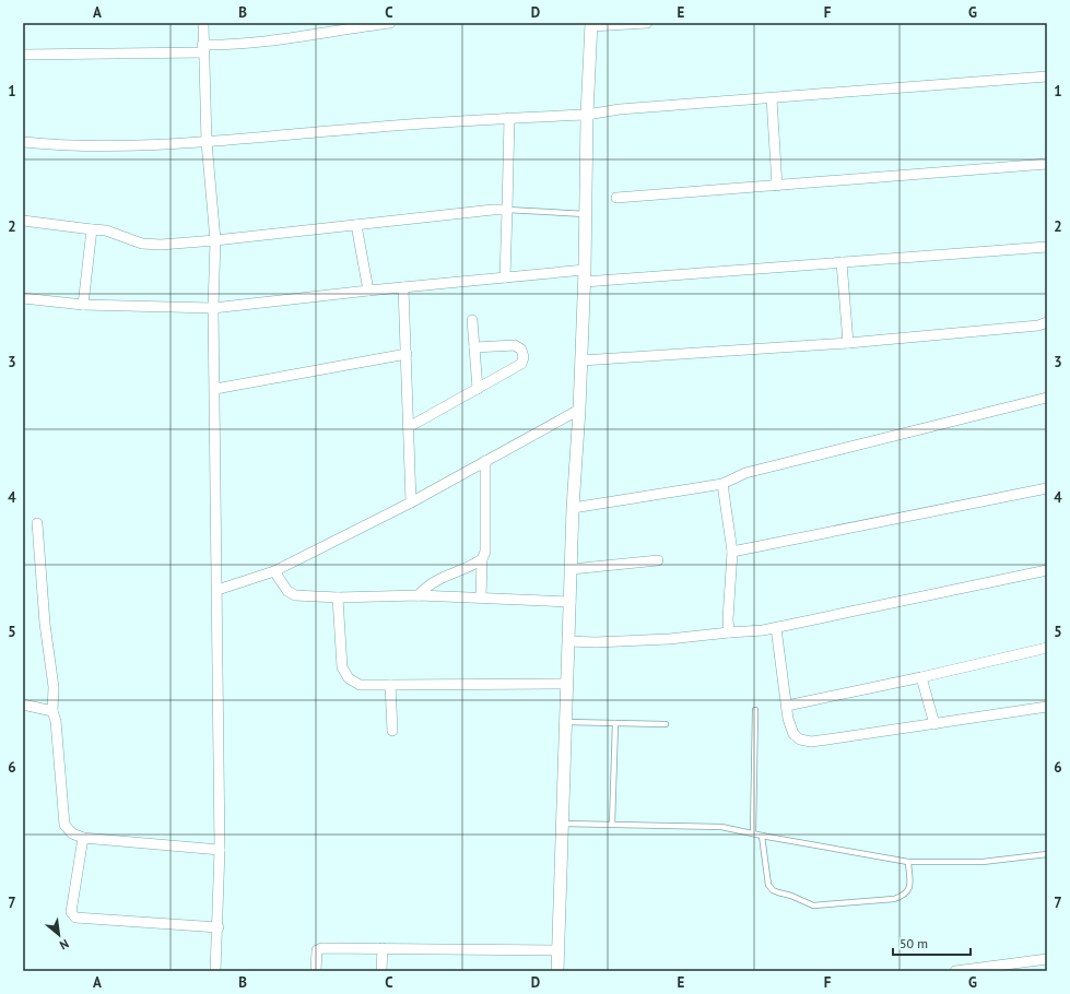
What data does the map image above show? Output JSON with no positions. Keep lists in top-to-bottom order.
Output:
{
  "scale_bar": "50 m",
  "north": "bottom right",
  "grid": {
    "columns": [
      "A",
      "B",
      "C",
      "D",
      "E",
      "F",
      "G"
    ],
    "rows": [
      "1",
      "2",
      "3",
      "4",
      "5",
      "6",
      "7"
    ]
  }
}
